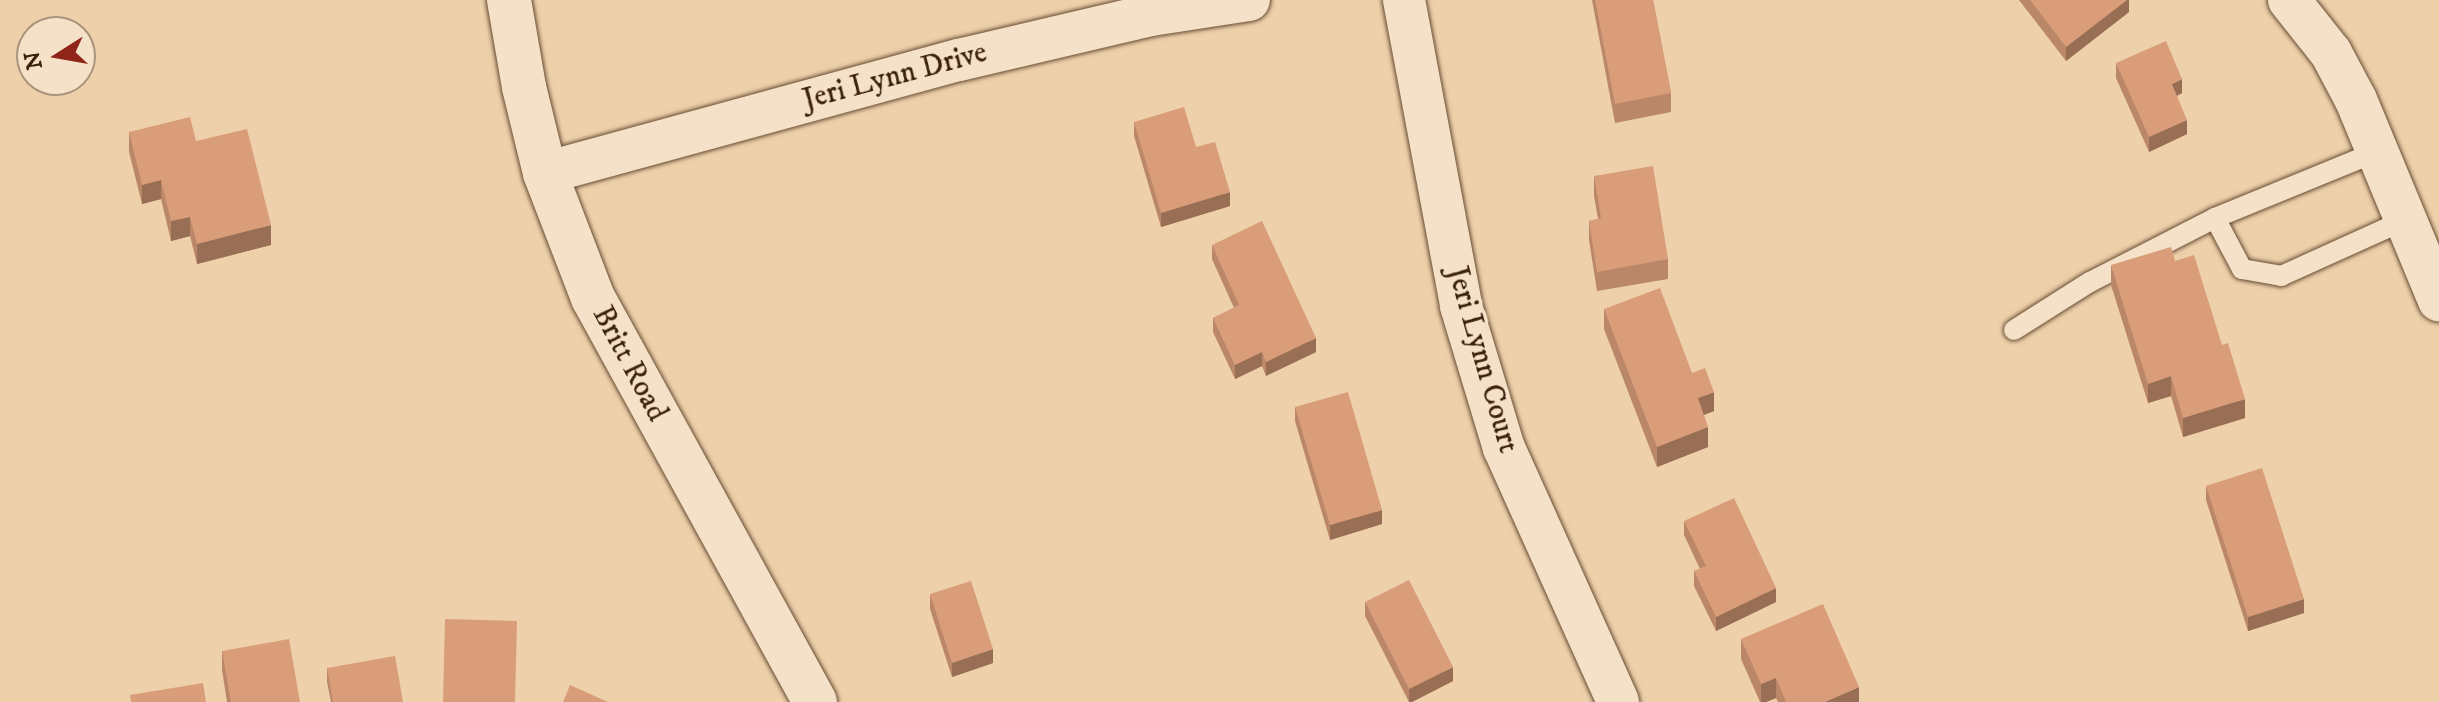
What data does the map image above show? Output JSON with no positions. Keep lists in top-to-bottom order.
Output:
{
  "streets": {
    "street": ["Jeri Lynn Drive", "Jeri Lynn Court", "Britt Road"]
  },
  "crossings": [
    ["Jeri Lynn Drive", "Britt Road"]
  ],
  "north": "left"
}
